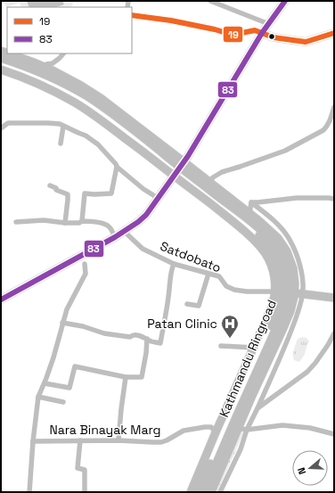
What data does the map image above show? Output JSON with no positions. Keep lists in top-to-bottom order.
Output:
{
  "streets": {
    "main road": ["Kathmandu Ringroad"],
    "street": ["Satdobato", "Nara Binayak Marg"]
  },
  "crossings": [
    ["Satdobato", "Kathmandu Ringroad"]
  ],
  "places": {
    "hospital": ["Patan Clinic"]
  },
  "lines": ["transit line 83", "transit line 19"],
  "legend": ["19", "83"],
  "north": "left"
}
